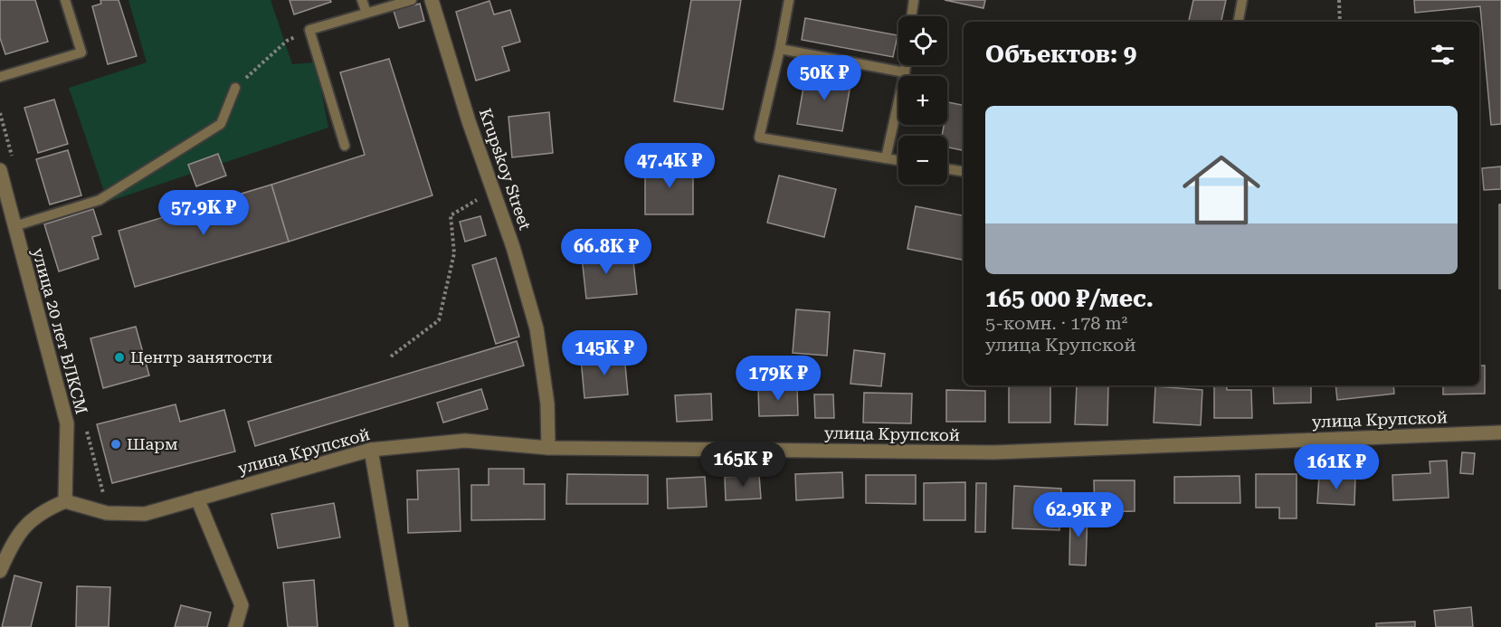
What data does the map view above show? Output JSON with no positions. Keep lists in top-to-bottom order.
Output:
{
  "streets": {
    "street": ["Krupskoy Street", "улица 20 лет ВЛКСМ", "улица Крупской"]
  },
  "crossings": [
    ["Krupskoy Street", "улица Крупской"],
    ["улица 20 лет ВЛКСМ", "улица Крупской"]
  ],
  "places": ["Центр занятости", "Шарм"],
  "page": {
    "map_buttons": ["+", "−"],
    "heading": "Объектов: 9",
    "price": [
      "50K ₽",
      "47.4K ₽",
      "57.9K ₽",
      "66.8K ₽",
      "145K ₽",
      "179K ₽",
      "165K ₽",
      "161K ₽",
      "62.9K ₽"
    ],
    "list": [
      {
        "name": "165 000 ₽/мес.",
        "note": "5-комн. · 178 m² · улица Крупской"
      }
    ]
  }
}
